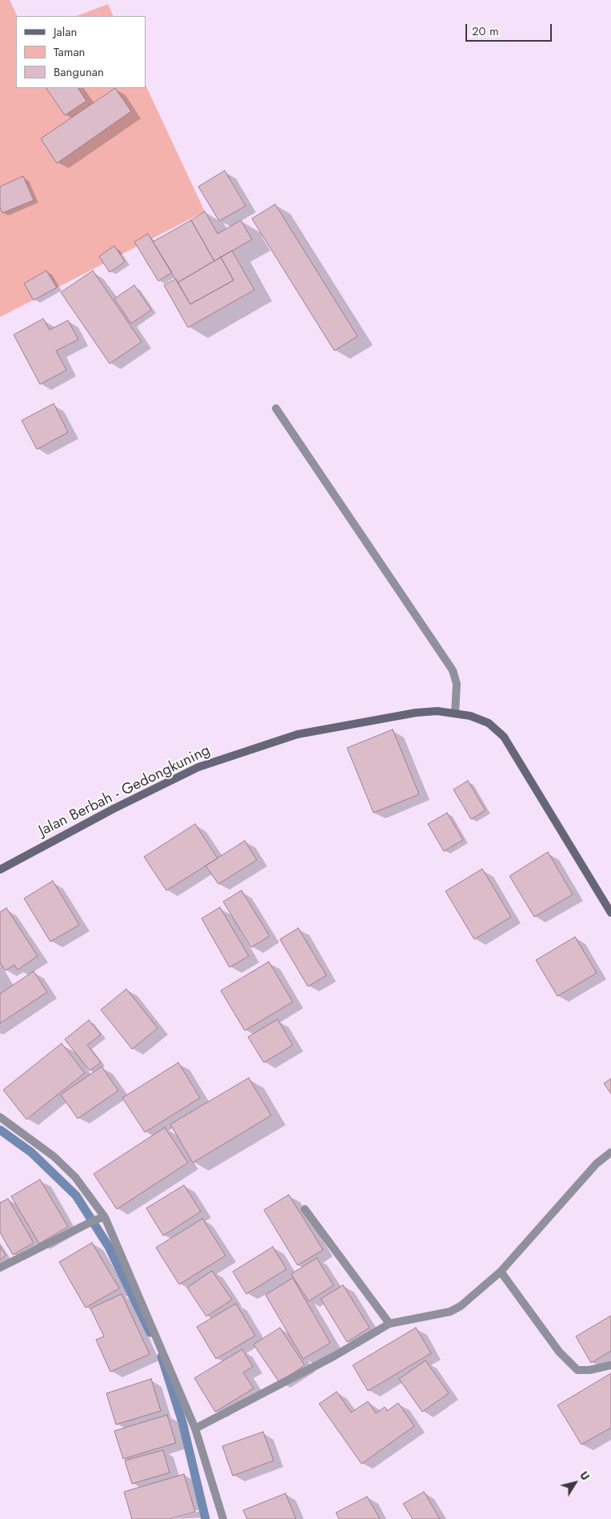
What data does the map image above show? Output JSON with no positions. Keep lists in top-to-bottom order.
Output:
{
  "streets": {
    "main road": ["Jalan Berbah - Gedongkuning"]
  },
  "legend": ["Jalan", "Taman", "Bangunan"],
  "scale_bar": "20 m",
  "north": "top right"
}
